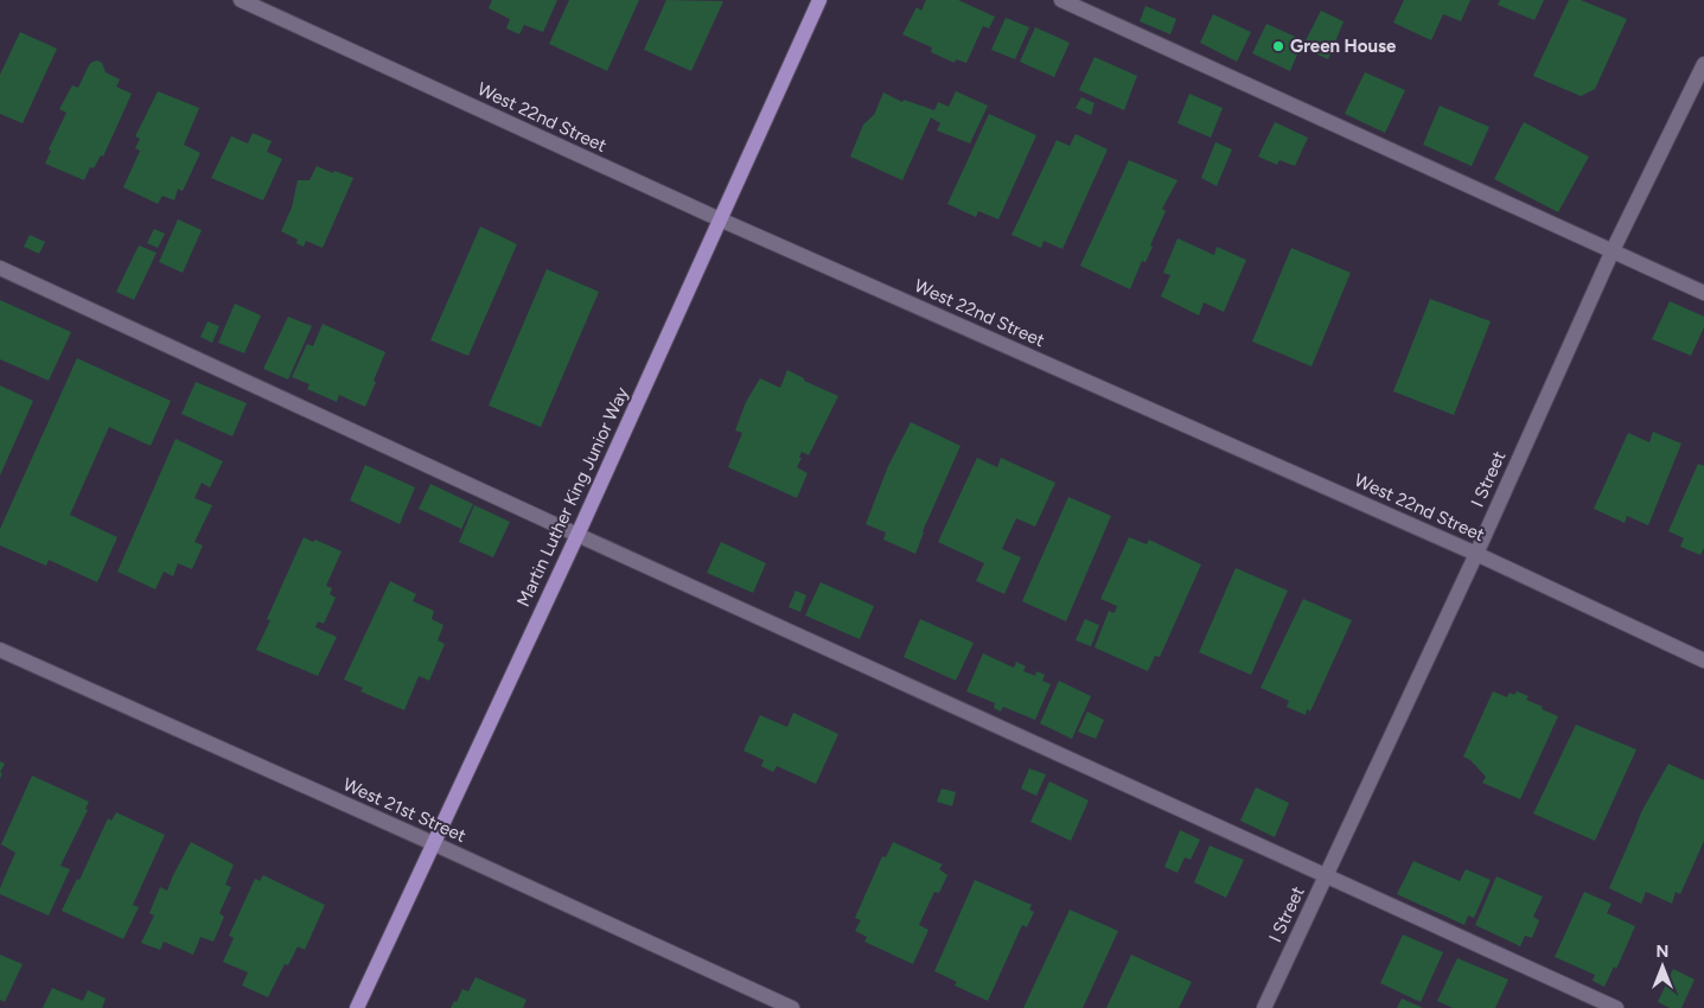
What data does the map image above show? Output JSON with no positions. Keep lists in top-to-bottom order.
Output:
{
  "streets": {
    "main road": ["Martin Luther King Junior Way"],
    "street": ["West 22nd Street", "I Street", "West 21st Street"]
  },
  "crossings": [
    ["West 22nd Street", "I Street"],
    ["West 22nd Street", "Martin Luther King Junior Way"],
    ["Martin Luther King Junior Way", "West 21st Street"]
  ],
  "places": ["Green House"],
  "north": "top"
}
